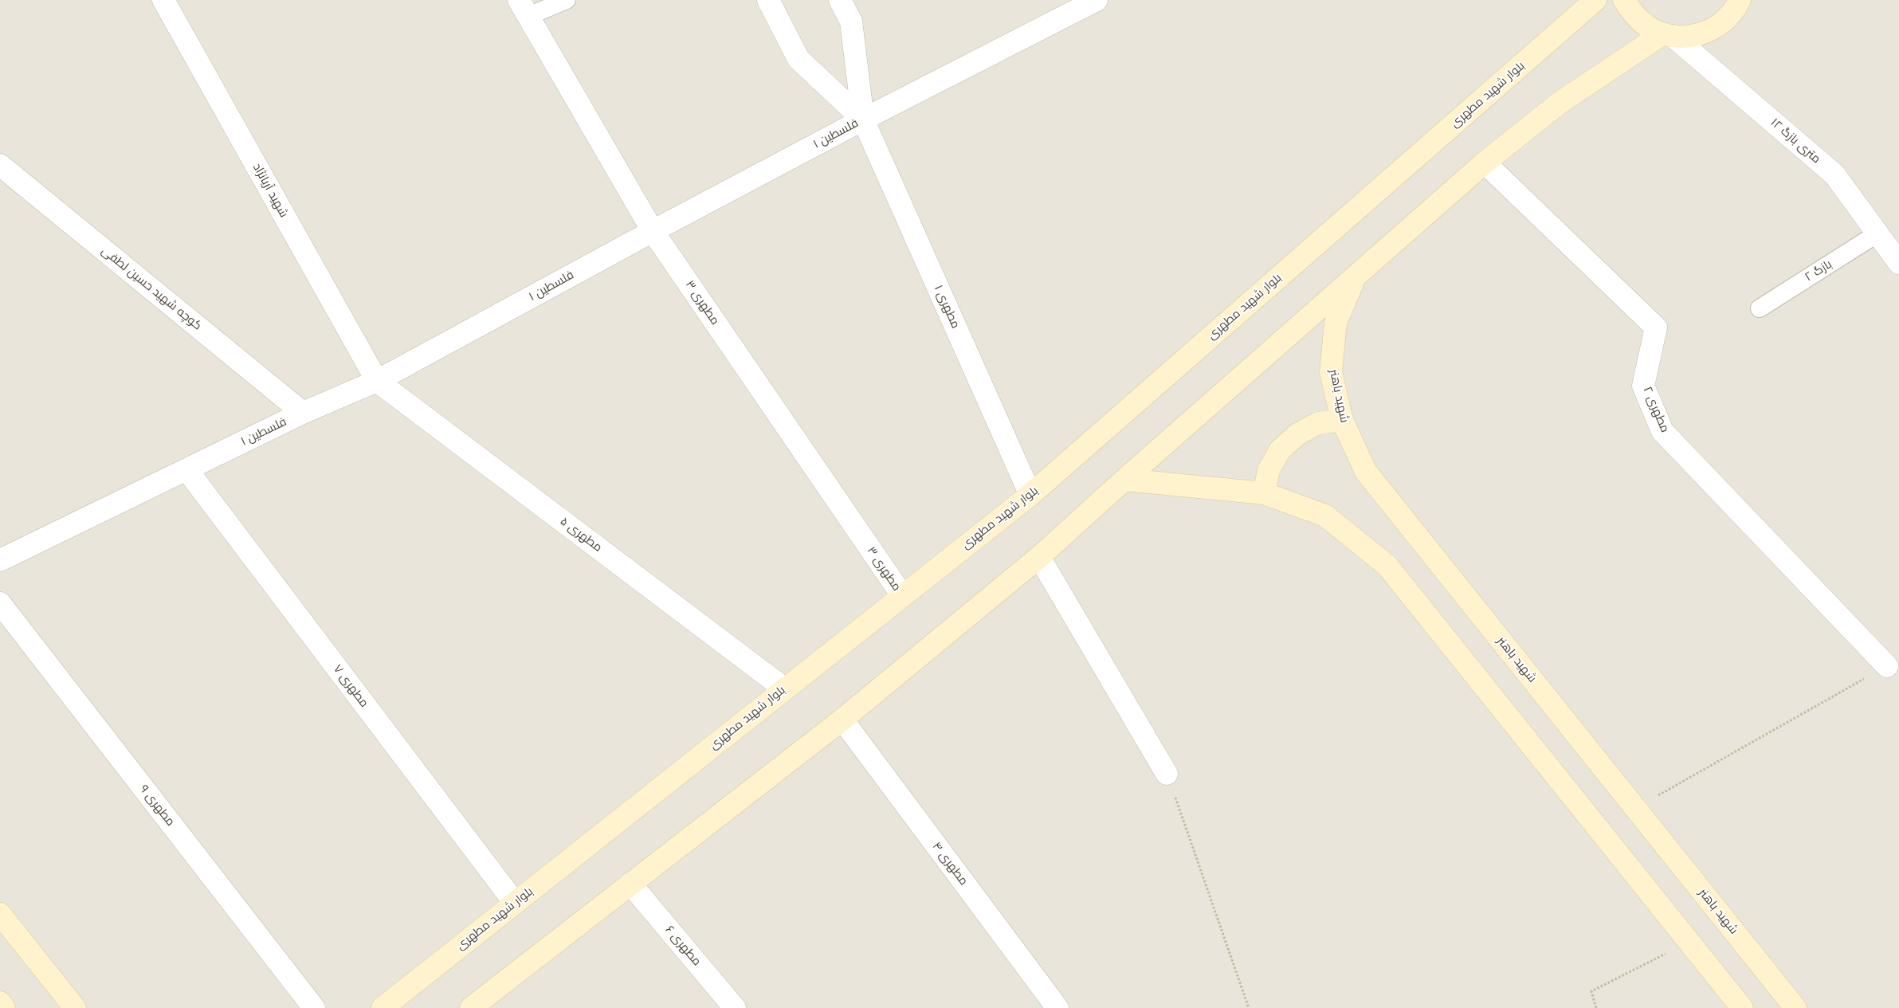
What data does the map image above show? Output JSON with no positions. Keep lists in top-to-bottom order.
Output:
{
  "streets": {
    "main road": ["بلوار شهید مطهری", "شهید باهنر"],
    "street": [
      "فلسطین ۱",
      "۱۲ متری بازگ",
      "شهید آریانژاد",
      "کوچه شهید حسین لطفی",
      "مطهری ۳",
      "مطهری ۱",
      "مطهری ۲",
      "مطهری ۵",
      "مطهری ۷",
      "مطهری ۹",
      "مطهری ۴",
      "مطهری ۶"
    ],
    "lane": ["بازگ ۲"]
  },
  "crossings": [
    ["بلوار شهید مطهری", "مطهری ۳"],
    ["بلوار شهید مطهری", "مطهری ۱"],
    ["بلوار شهید مطهری", "مطهری ۵"],
    ["بلوار شهید مطهری", "مطهری ۷"],
    ["فلسطین ۱", "شهید آریانژاد"],
    ["فلسطین ۱", "کوچه شهید حسین لطفی"],
    ["فلسطین ۱", "مطهری ۳"],
    ["فلسطین ۱", "مطهری ۱"],
    ["فلسطین ۱", "مطهری ۵"],
    ["فلسطین ۱", "مطهری ۷"],
    ["۱۲ متری بازگ", "بازگ ۲"],
    ["شهید آریانژاد", "مطهری ۵"]
  ]
}
